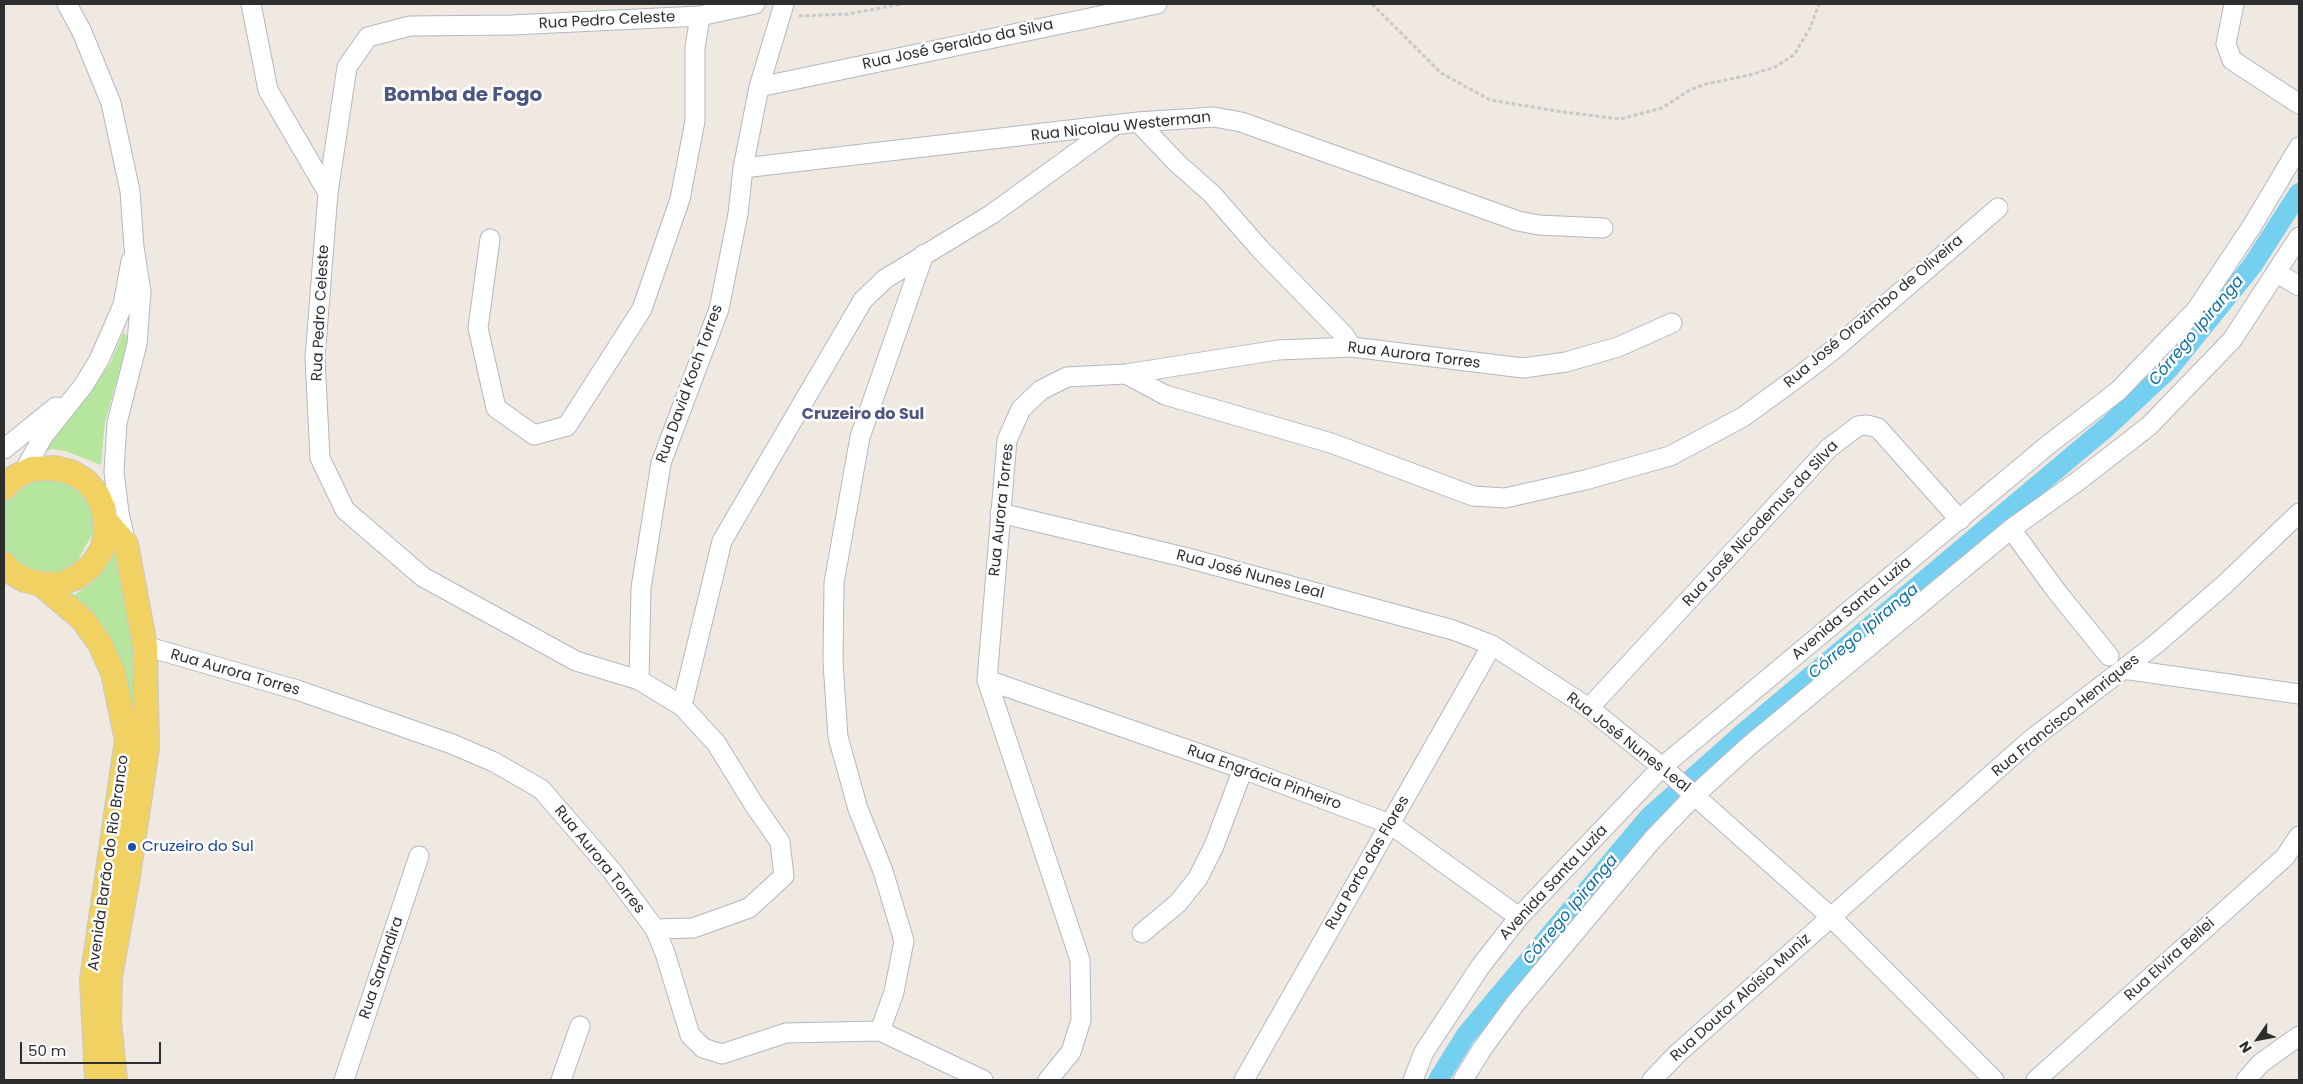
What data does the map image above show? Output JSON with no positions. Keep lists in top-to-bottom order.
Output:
{
  "streets": {
    "main road": ["Avenida Barão do Rio Branco"],
    "street": [
      "Rua Pedro Celeste",
      "Rua José Geraldo da Silva",
      "Rua Nicolau Westerman",
      "Rua José Orozimbo de Oliveira",
      "Rua Aurora Torres",
      "Rua David Koch Torres",
      "Rua José Nicodemus da Silva",
      "Rua José Nunes Leal",
      "Avenida Santa Luzia",
      "Rua Francisco Henriques",
      "Rua Engrácia Pinheiro",
      "Rua Porto das Flores",
      "Rua Elvira Bellei",
      "Rua Sarandira",
      "Rua Doutor Aloísio Muniz"
    ]
  },
  "crossings": [
    ["Rua Pedro Celeste", "Rua Aurora Torres"],
    ["Rua Pedro Celeste", "Rua David Koch Torres"],
    ["Rua José Geraldo da Silva", "Rua David Koch Torres"],
    ["Rua Nicolau Westerman", "Rua David Koch Torres"],
    ["Rua José Orozimbo de Oliveira", "Rua Aurora Torres"],
    ["Rua Aurora Torres", "Rua José Nunes Leal"],
    ["Rua Aurora Torres", "Rua Engrácia Pinheiro"],
    ["Rua Aurora Torres", "Avenida Barão do Rio Branco"],
    ["Rua José Nicodemus da Silva", "Rua José Nunes Leal"],
    ["Rua José Nicodemus da Silva", "Avenida Santa Luzia"],
    ["Rua José Nunes Leal", "Avenida Santa Luzia"],
    ["Rua José Nunes Leal", "Rua Francisco Henriques"],
    ["Rua José Nunes Leal", "Rua Porto das Flores"],
    ["Rua José Nunes Leal", "Rua Doutor Aloísio Muniz"],
    ["Avenida Santa Luzia", "Rua Engrácia Pinheiro"],
    ["Rua Francisco Henriques", "Rua Doutor Aloísio Muniz"],
    ["Rua Engrácia Pinheiro", "Rua Porto das Flores"]
  ],
  "districts": ["Bomba de Fogo", "Cruzeiro do Sul"],
  "water": ["Córrego Ipiranga"],
  "places": ["Cruzeiro do Sul"],
  "scale_bar": "50 m",
  "north": "bottom left"
}
